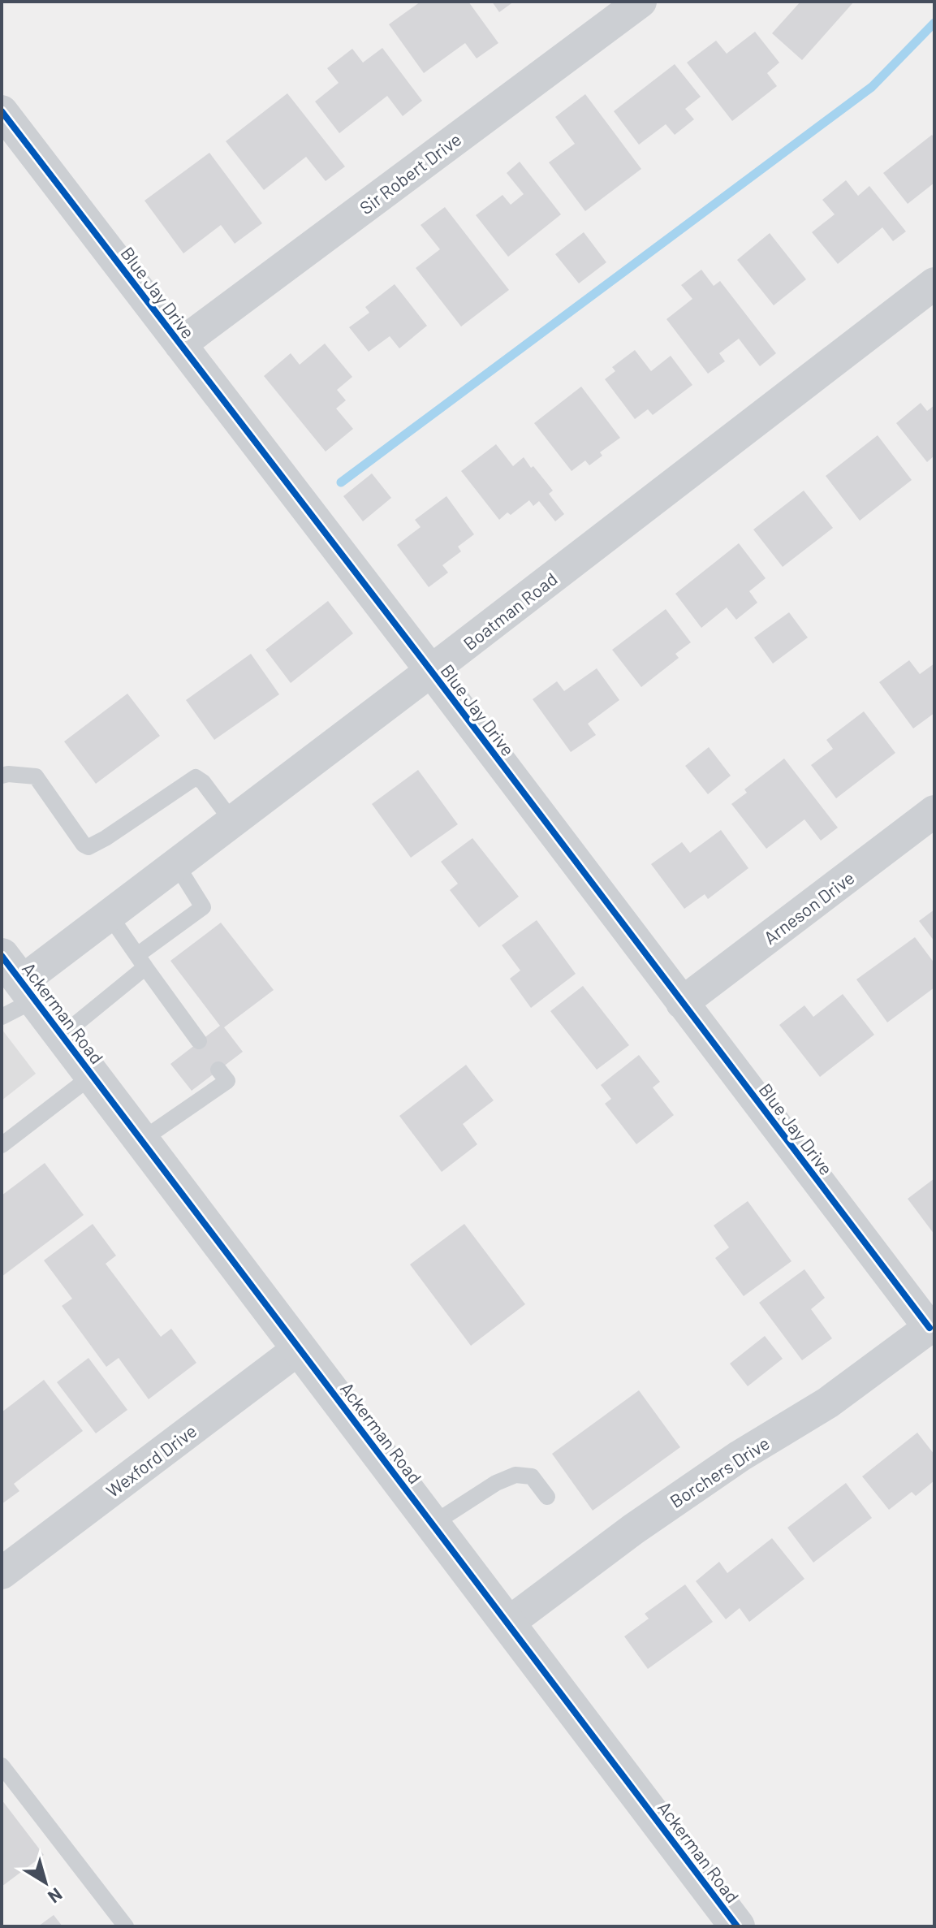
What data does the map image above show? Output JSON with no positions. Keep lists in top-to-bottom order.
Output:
{
  "streets": {
    "street": [
      "Sir Robert Drive",
      "Blue Jay Drive",
      "Boatman Road",
      "Arneson Drive",
      "Ackerman Road",
      "Wexford Drive",
      "Borchers Drive"
    ]
  },
  "crossings": [
    ["Sir Robert Drive", "Blue Jay Drive"],
    ["Blue Jay Drive", "Boatman Road"],
    ["Blue Jay Drive", "Arneson Drive"],
    ["Blue Jay Drive", "Borchers Drive"],
    ["Boatman Road", "Ackerman Road"],
    ["Ackerman Road", "Wexford Drive"],
    ["Ackerman Road", "Borchers Drive"]
  ],
  "north": "bottom right"
}
